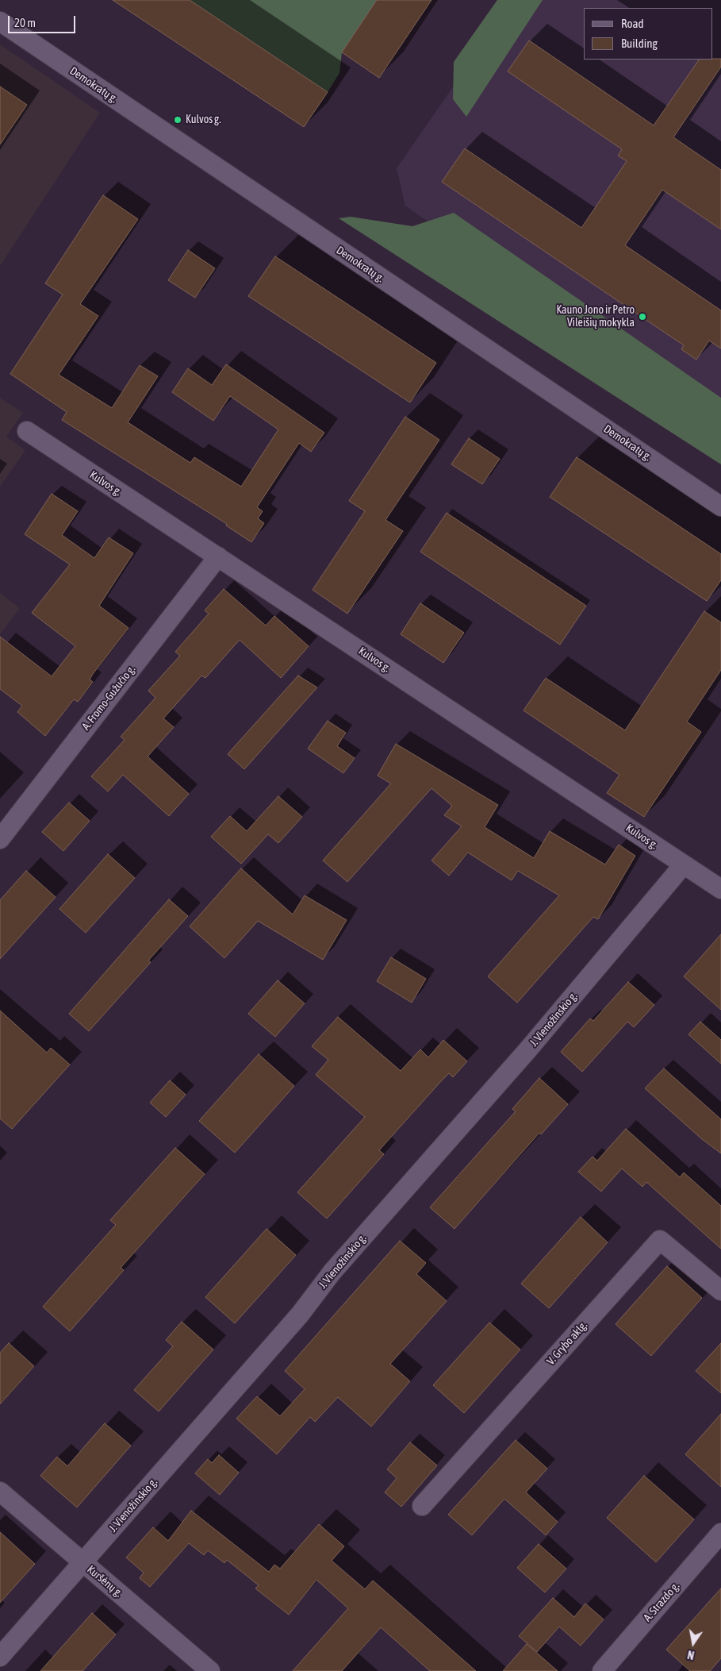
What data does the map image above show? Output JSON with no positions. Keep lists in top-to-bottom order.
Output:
{
  "streets": {
    "street": [
      "Demokratų g.",
      "Kulvos g.",
      "A. Fromo-Gužučio g.",
      "J. Vienožinskio g.",
      "V. Grybo aklg.",
      "Kuršėnų g.",
      "A. Strazdo g."
    ]
  },
  "crossings": [
    ["Kulvos g.", "A. Fromo-Gužučio g."],
    ["Kulvos g.", "J. Vienožinskio g."],
    ["J. Vienožinskio g.", "Kuršėnų g."]
  ],
  "places": ["Kulvos g.", "Kauno Jono ir Petro Vileišių mokykla"],
  "legend": ["Road", "Building"],
  "scale_bar": "20 m",
  "north": "bottom"
}
